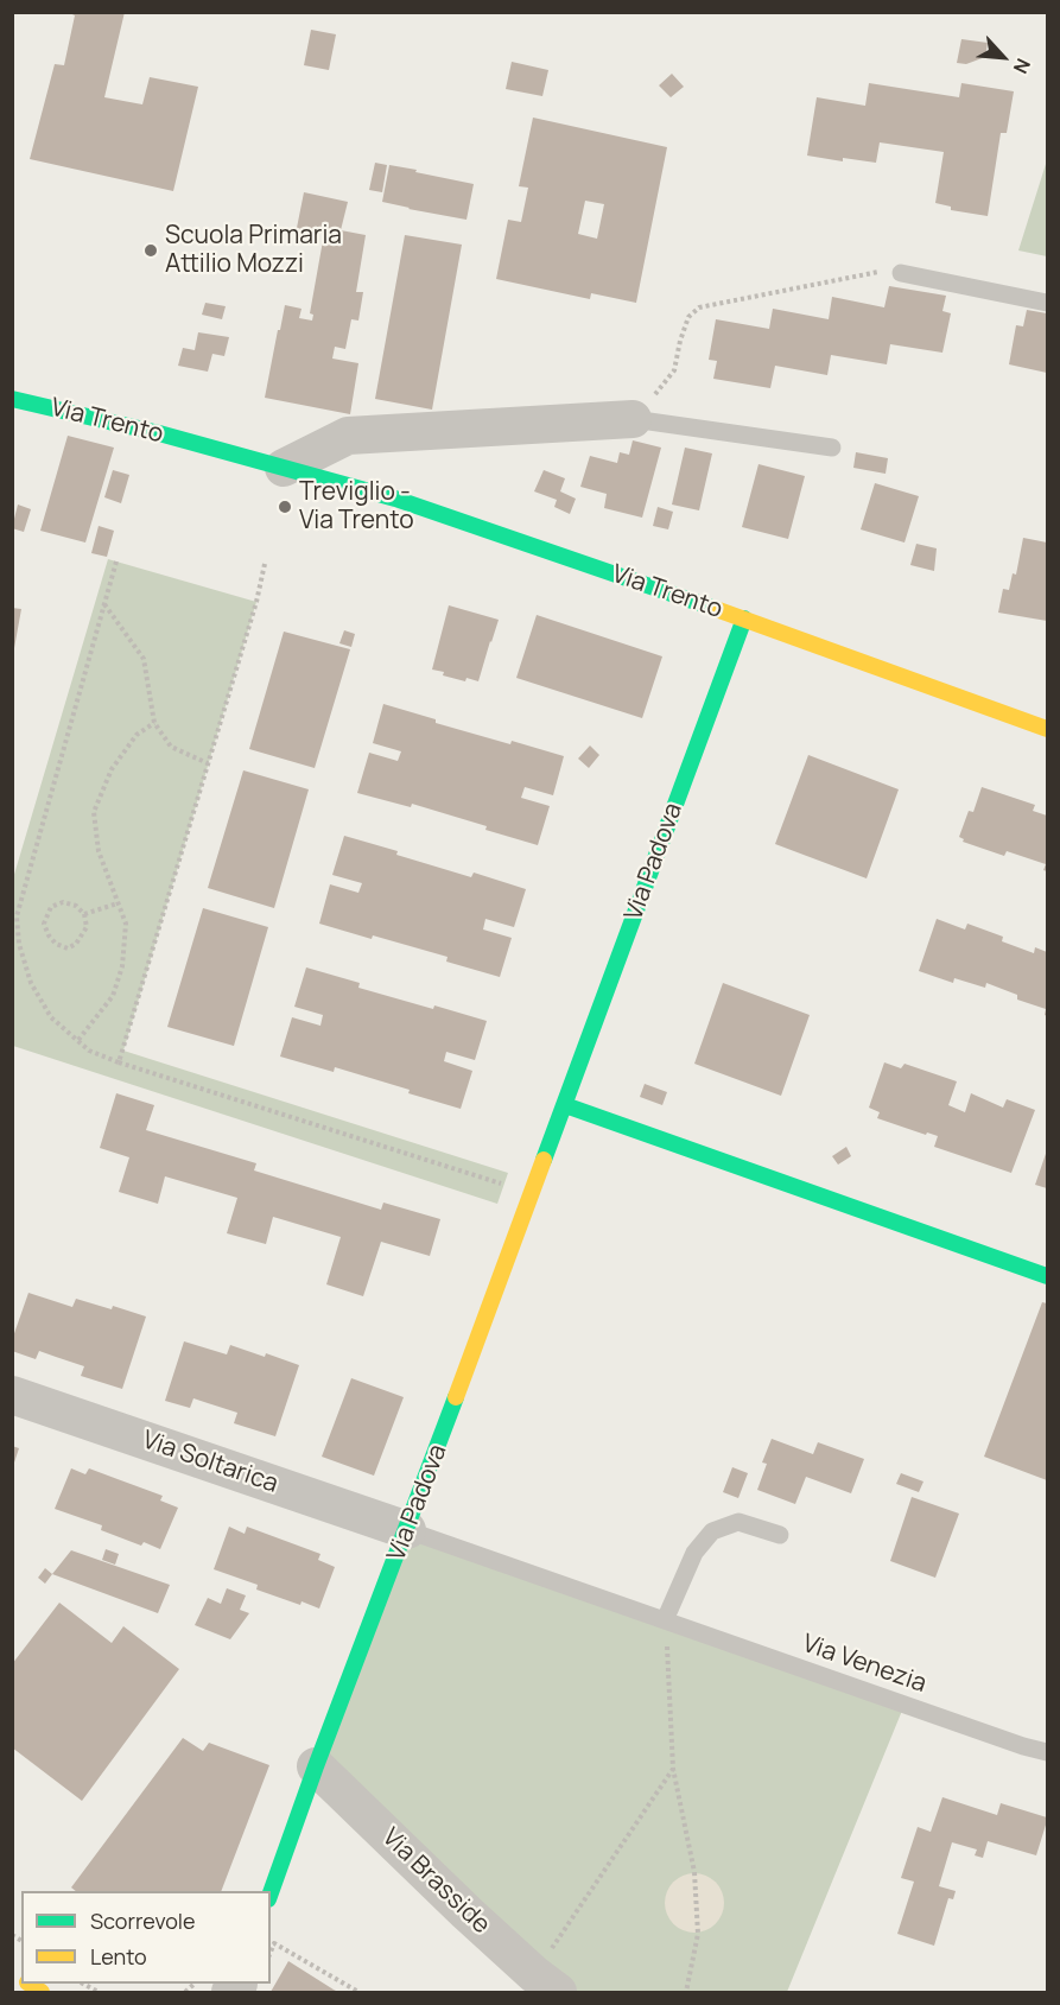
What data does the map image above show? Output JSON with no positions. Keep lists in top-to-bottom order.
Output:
{
  "streets": {
    "street": [
      "Via Trento",
      "Via Padova",
      "Via Soltarica",
      "Via Brasside"
    ],
    "lane": ["Via Venezia"]
  },
  "crossings": [
    ["Via Trento", "Via Padova"],
    ["Via Padova", "Via Soltarica"],
    ["Via Padova", "Via Venezia"],
    ["Via Padova", "Via Brasside"],
    ["Via Soltarica", "Via Venezia"]
  ],
  "places": ["Scuola Primaria Attilio Mozzi", "Treviglio - Via Trento"],
  "legend": ["Scorrevole", "Lento"],
  "north": "bottom right"
}
